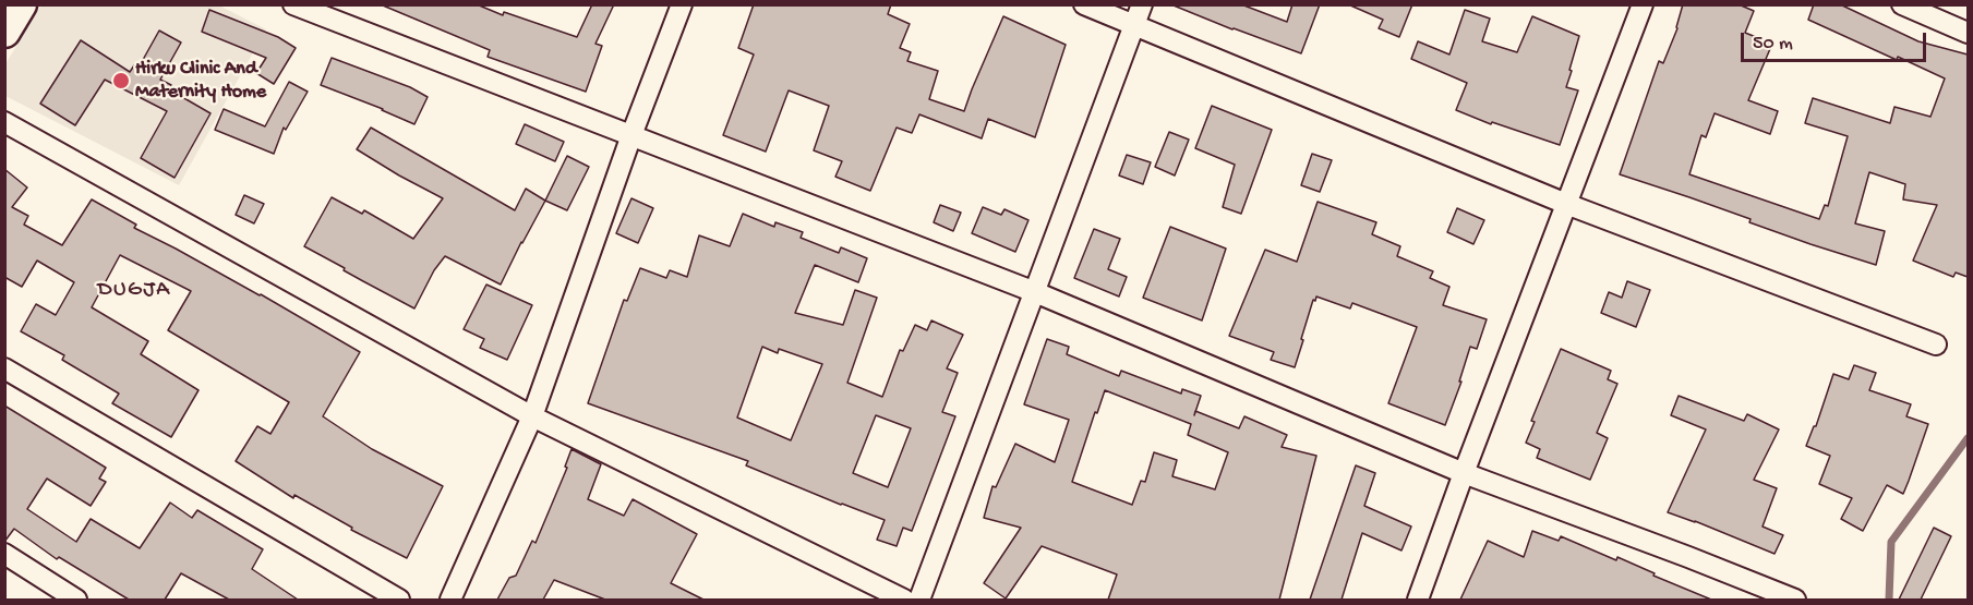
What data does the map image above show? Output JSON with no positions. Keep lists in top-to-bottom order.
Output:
{
  "districts": ["DUGJA"],
  "places": ["Hirku Clinic And Maternity Home"],
  "scale_bar": "50 m"
}
